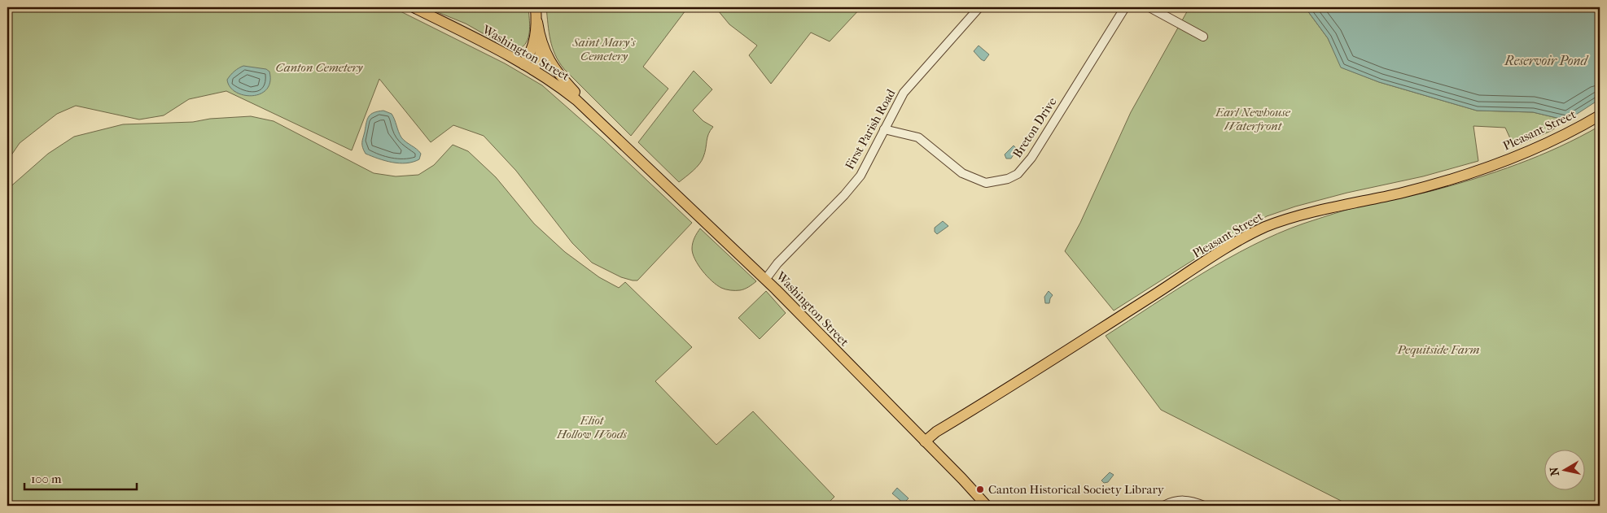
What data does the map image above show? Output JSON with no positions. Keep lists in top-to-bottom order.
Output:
{
  "streets": {
    "main road": ["Washington Street", "Pleasant Street"],
    "street": ["Breton Drive", "First Parish Road"]
  },
  "crossings": [
    ["Washington Street", "First Parish Road"],
    ["Washington Street", "Pleasant Street"],
    ["Breton Drive", "First Parish Road"]
  ],
  "water": ["Reservoir Pond"],
  "parks": [
    "Saint Mary's Cemetery",
    "Canton Cemetery",
    "Earl Newhouse Waterfront",
    "Pequitside Farm",
    "Eliot Hollow Woods"
  ],
  "places": ["Canton Historical Society Library"],
  "scale_bar": "100 m",
  "north": "left"
}
